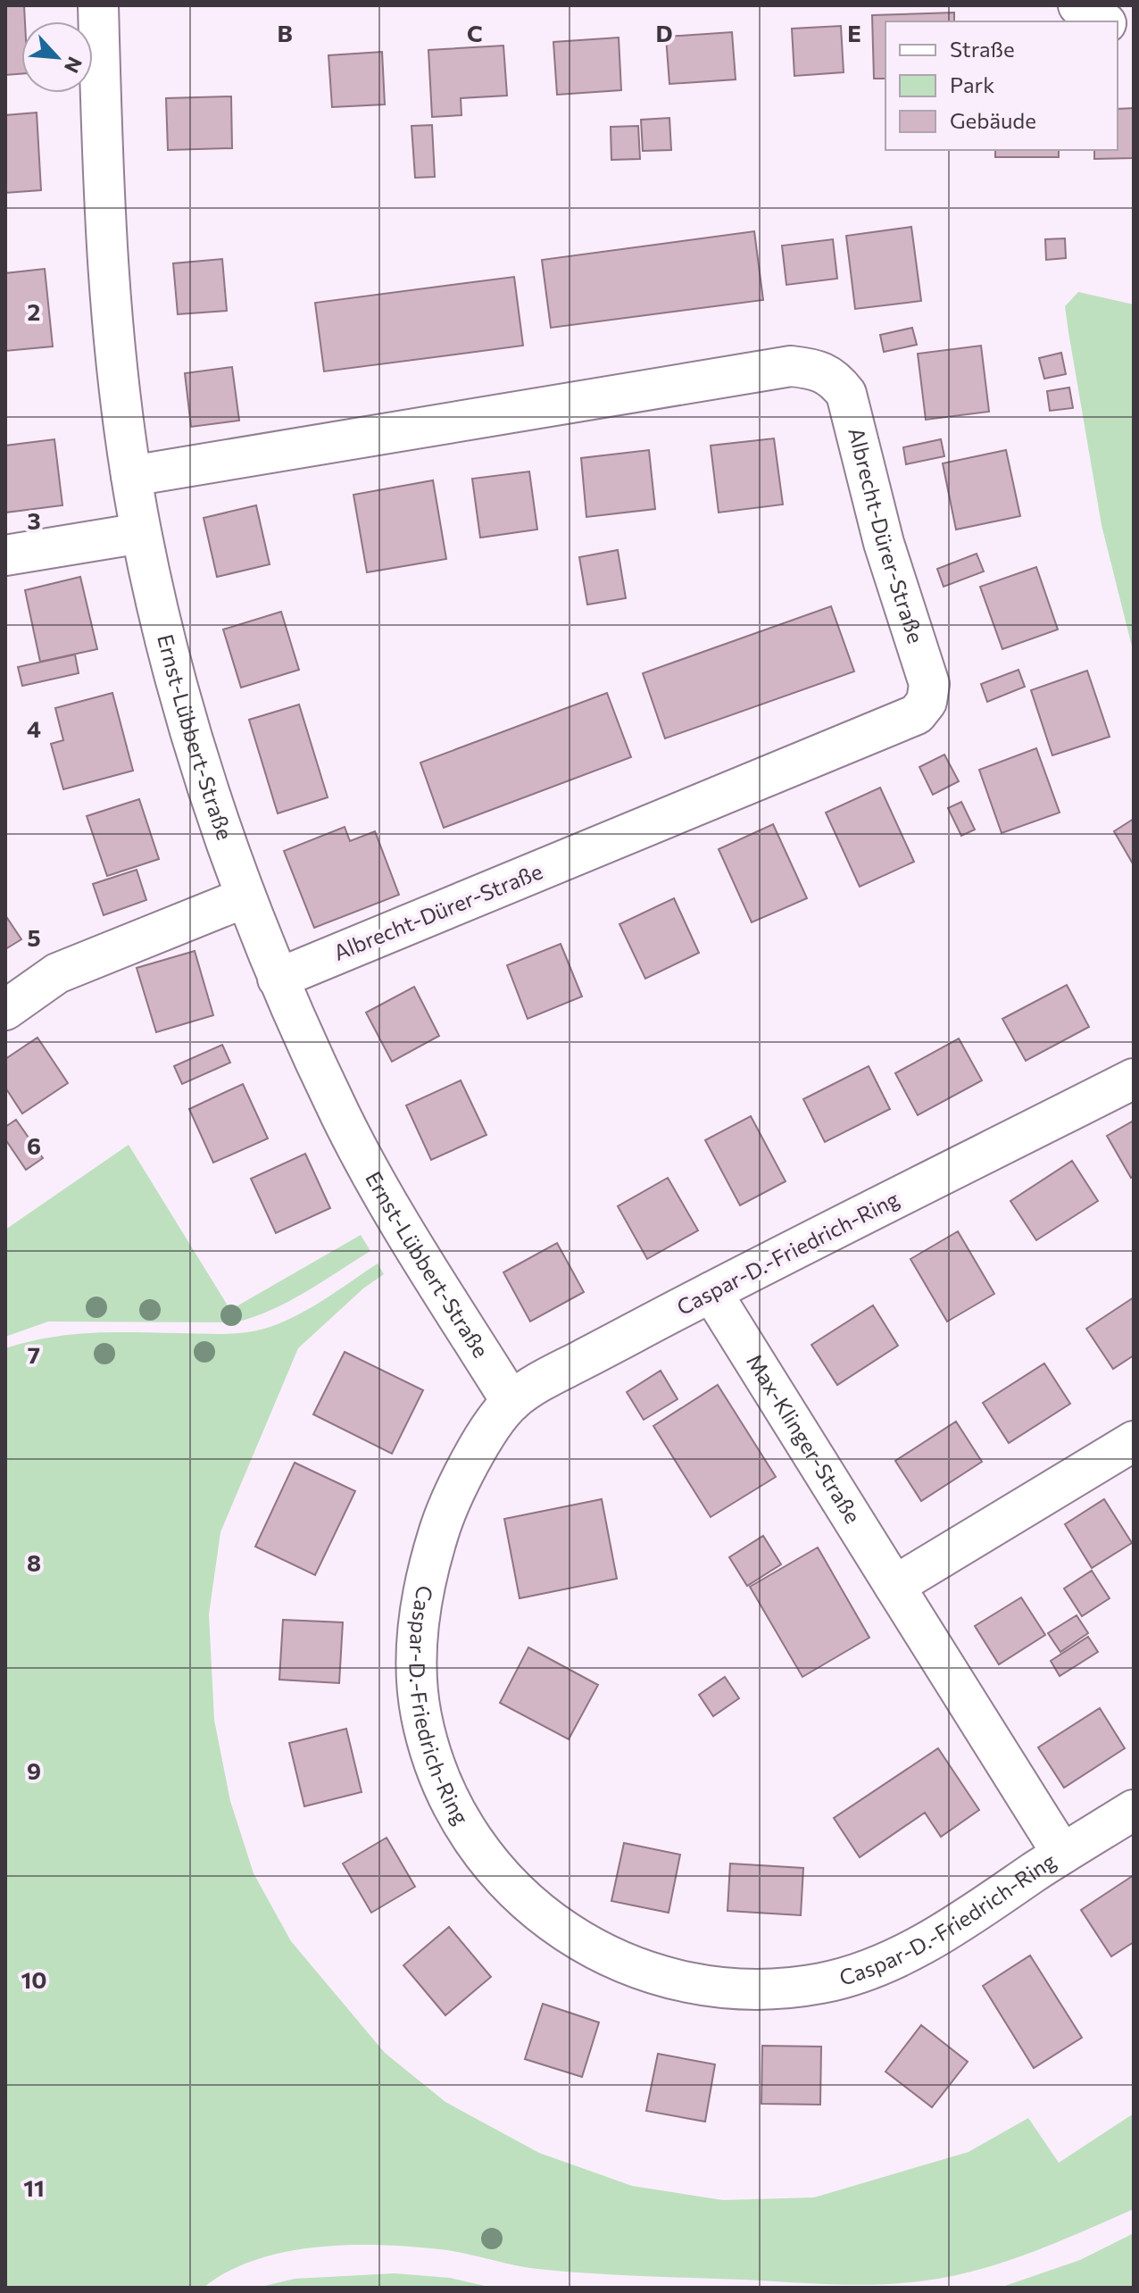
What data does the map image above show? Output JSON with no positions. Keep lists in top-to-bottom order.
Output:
{
  "streets": {
    "street": [
      "Albrecht-Dürer-Straße",
      "Ernst-Lübbert-Straße",
      "Caspar-D.-Friedrich-Ring",
      "Max-Klinger-Straße"
    ]
  },
  "crossings": [
    ["Albrecht-Dürer-Straße", "Ernst-Lübbert-Straße"],
    ["Ernst-Lübbert-Straße", "Caspar-D.-Friedrich-Ring"],
    ["Caspar-D.-Friedrich-Ring", "Max-Klinger-Straße"]
  ],
  "legend": ["Straße", "Park", "Gebäude"],
  "north": "bottom right",
  "grid": {
    "columns": [
      "B",
      "C",
      "D",
      "E"
    ],
    "rows": [
      "2",
      "3",
      "4",
      "5",
      "6",
      "7",
      "8",
      "9",
      "10",
      "11"
    ]
  }
}
